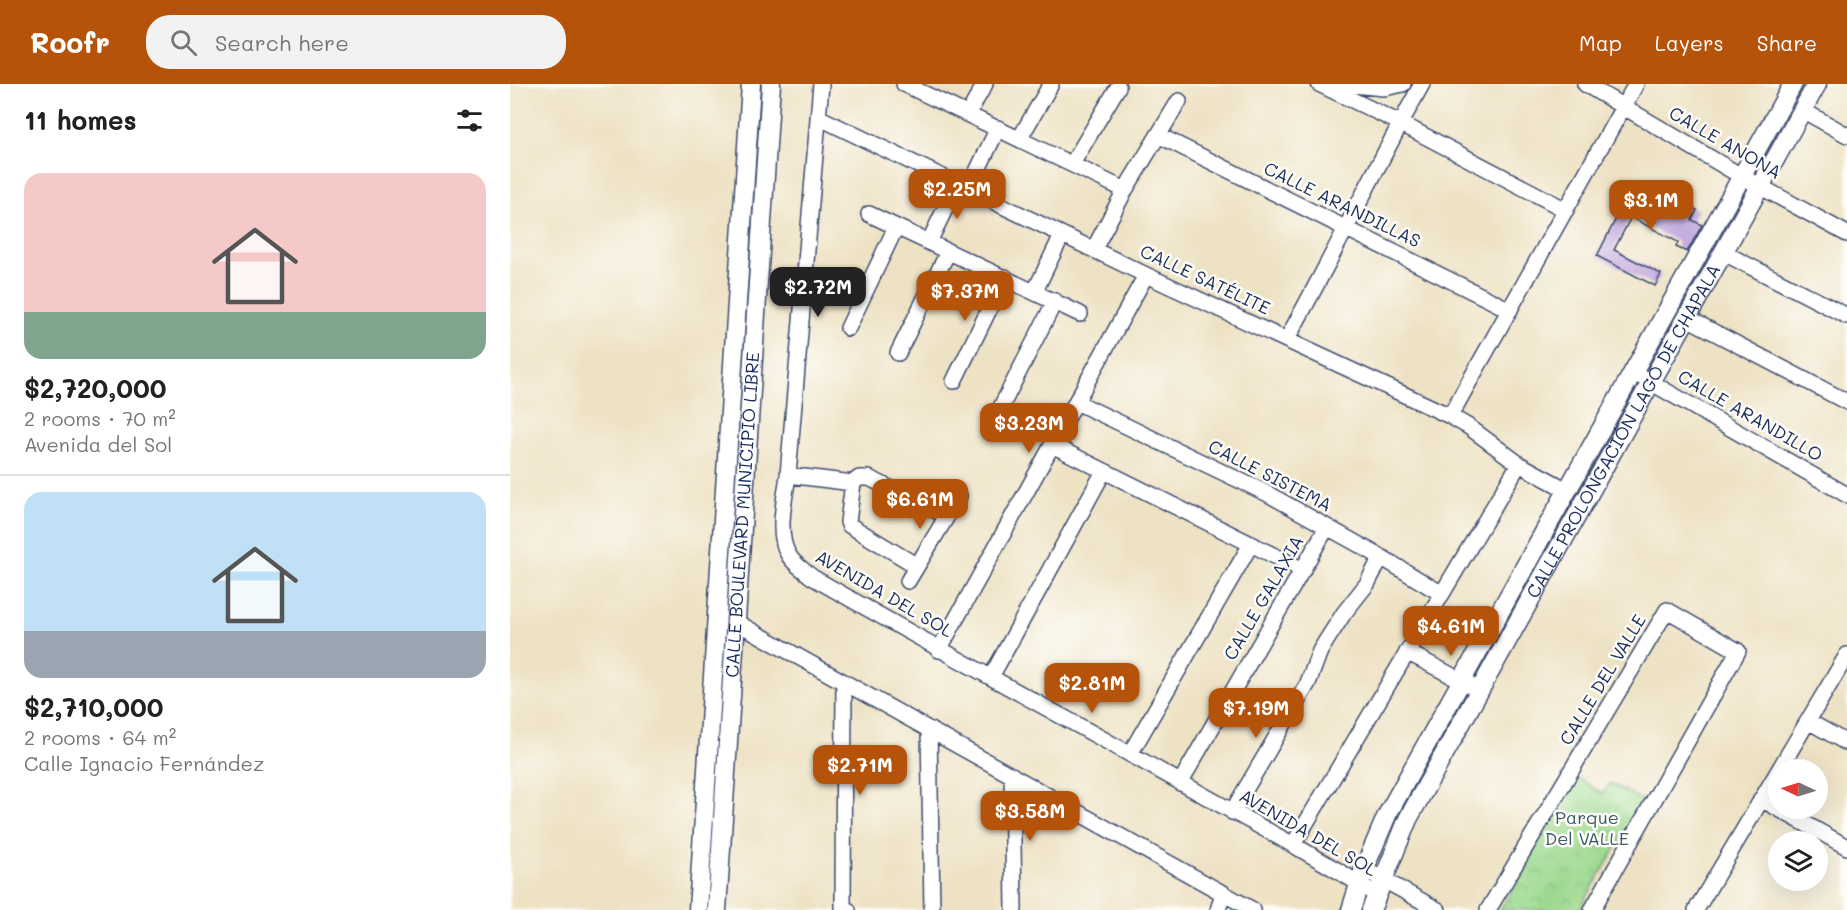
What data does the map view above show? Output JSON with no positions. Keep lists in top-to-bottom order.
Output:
{
  "streets": {
    "main road": ["CALLE PROLONGACIÓN LAGO DE CHAPALA", "CALLE BOULEVARD MUNICIPIO LIBRE"],
    "street": [
      "CALLE ANONA",
      "CALLE ARANDILLAS",
      "CALLE SATÉLITE",
      "CALLE ARANDILLO",
      "CALLE SISTEMA",
      "AVENIDA DEL SOL",
      "CALLE GALAXIA",
      "CALLE DEL VALLE"
    ]
  },
  "crossings": [
    ["CALLE ANONA", "CALLE PROLONGACIÓN LAGO DE CHAPALA"],
    ["CALLE SATÉLITE", "CALLE PROLONGACIÓN LAGO DE CHAPALA"],
    ["CALLE SATÉLITE", "AVENIDA DEL SOL"],
    ["CALLE ARANDILLO", "CALLE PROLONGACIÓN LAGO DE CHAPALA"],
    ["CALLE PROLONGACIÓN LAGO DE CHAPALA", "AVENIDA DEL SOL"],
    ["CALLE SISTEMA", "CALLE GALAXIA"],
    ["AVENIDA DEL SOL", "CALLE GALAXIA"]
  ],
  "parks": ["Parque Del VALLE"],
  "north": "left",
  "page": {
    "header": "Roofr",
    "search": "Search here",
    "nav": ["Map", "Layers", "Share"],
    "heading": "11 homes",
    "list": [
      {
        "name": "$2,720,000",
        "note": "2 rooms · 70 m² · Avenida del Sol"
      },
      {
        "name": "$2,710,000",
        "note": "2 rooms · 64 m² · Calle Ignacio Fernández"
      }
    ],
    "price": [
      "$2.25M",
      "$3.1M",
      "$2.72M",
      "$7.37M",
      "$3.23M",
      "$6.61M",
      "$4.61M",
      "$2.81M",
      "$7.19M",
      "$2.71M",
      "$3.58M"
    ]
  }
}
